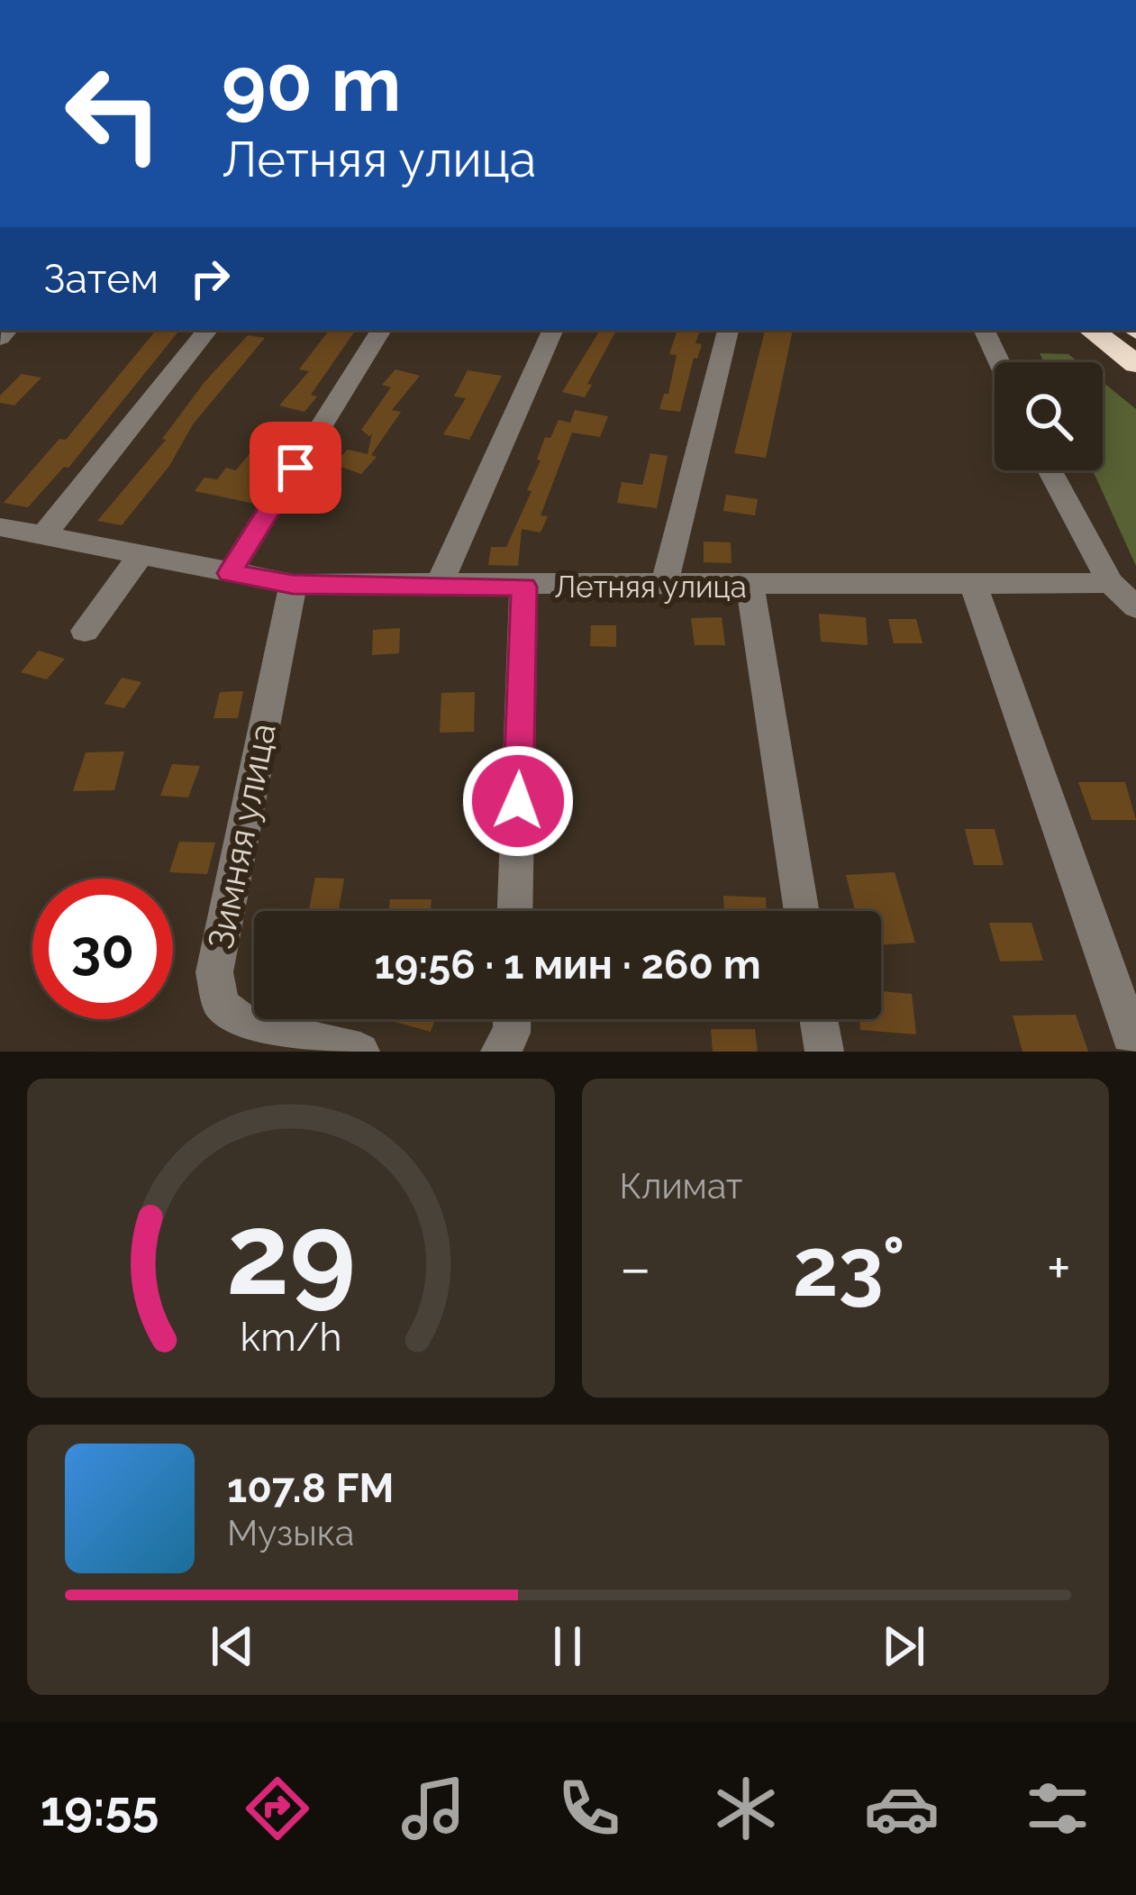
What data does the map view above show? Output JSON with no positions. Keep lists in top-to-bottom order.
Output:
{
  "streets": {
    "street": ["Летняя улица", "Зимняя улица"]
  },
  "crossings": [
    ["Летняя улица", "Зимняя улица"]
  ],
  "page": {
    "turn": ["90 m", "Летняя улица"],
    "then": "Затем",
    "limit": "30",
    "trip": "19:56 · 1 мин · 260 m",
    "tile": "Климат",
    "heat": ["−", "23°", "+"],
    "song": ["107.8 FM", "Музыка"],
    "tabs": "19:55",
    "gauge": ["29", "km/h"]
  }
}
